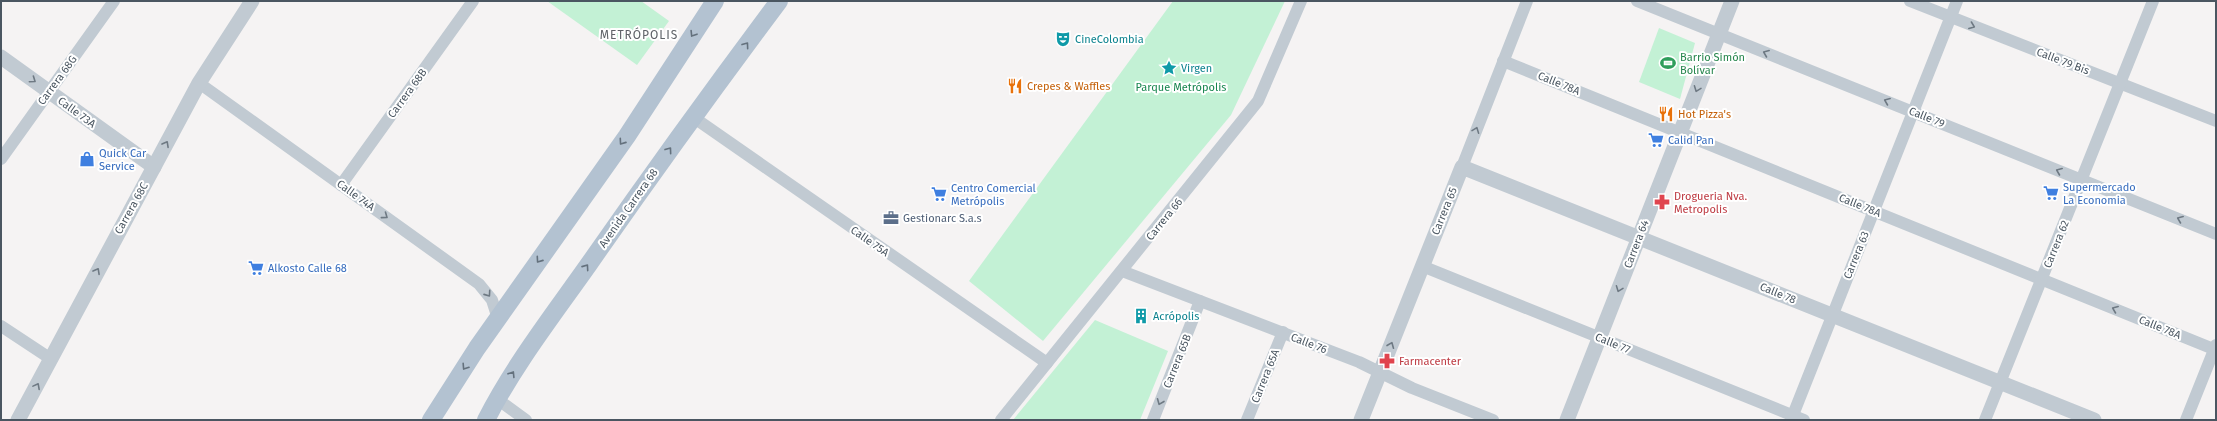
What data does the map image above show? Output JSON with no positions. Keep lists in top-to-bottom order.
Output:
{
  "streets": {
    "main road": ["Avenida Carrera 68"],
    "street": [
      "Calle 79 Bis",
      "Carrera 68G",
      "Calle 78A",
      "Carrera 68B",
      "Calle 73A",
      "Calle 79",
      "Calle 74A",
      "Carrera 68C",
      "Carrera 65",
      "Carrera 66",
      "Calle 75A",
      "Carrera 64",
      "Carrera 62",
      "Carrera 63",
      "Calle 78",
      "Calle 76",
      "Calle 77",
      "Carrera 65B",
      "Carrera 65A"
    ]
  },
  "crossings": [
    ["Calle 79 Bis", "Carrera 62"],
    ["Calle 79 Bis", "Carrera 63"],
    ["Carrera 68G", "Calle 73A"],
    ["Calle 78A", "Carrera 65"],
    ["Calle 78A", "Carrera 64"],
    ["Calle 78A", "Carrera 62"],
    ["Calle 78A", "Carrera 63"],
    ["Carrera 68B", "Calle 74A"],
    ["Calle 73A", "Carrera 68C"],
    ["Calle 79", "Carrera 64"],
    ["Calle 79", "Carrera 62"],
    ["Calle 79", "Carrera 63"],
    ["Calle 74A", "Carrera 68C"],
    ["Avenida Carrera 68", "Calle 75A"],
    ["Carrera 65", "Calle 78"],
    ["Carrera 65", "Calle 76"],
    ["Carrera 65", "Calle 77"],
    ["Carrera 66", "Calle 75A"],
    ["Carrera 66", "Calle 76"],
    ["Carrera 64", "Calle 78"],
    ["Carrera 64", "Calle 77"],
    ["Carrera 62", "Calle 78"],
    ["Carrera 63", "Calle 78"],
    ["Carrera 63", "Calle 77"],
    ["Calle 76", "Carrera 65B"],
    ["Calle 76", "Carrera 65A"]
  ],
  "one_way": [
    "Calle 79 Bis",
    "Calle 79",
    "Calle 74A",
    "Carrera 68C",
    "Carrera 65",
    "Carrera 64",
    "Carrera 65B"
  ],
  "districts": ["METRÓPOLIS"],
  "parks": ["Parque Metrópolis"],
  "places": {
    "theatre": ["CineColombia"],
    "sports": ["Barrio Simón Bolívar"],
    "place": ["Virgen"],
    "restaurant": ["Crepes & Waffles", "Hot Pizza's"],
    "supermarket": [
      "Calid Pan",
      "Supermercado La Economia",
      "Centro Comercial Metrópolis",
      "Alkosto Calle 68"
    ],
    "shop": ["Quick Car Service"],
    "pharmacy": ["Drogueria Nva. Metropolis", "Farmacenter"],
    "office": ["Gestionarc S.a.s"],
    "building": ["Acrópolis"]
  }
}
